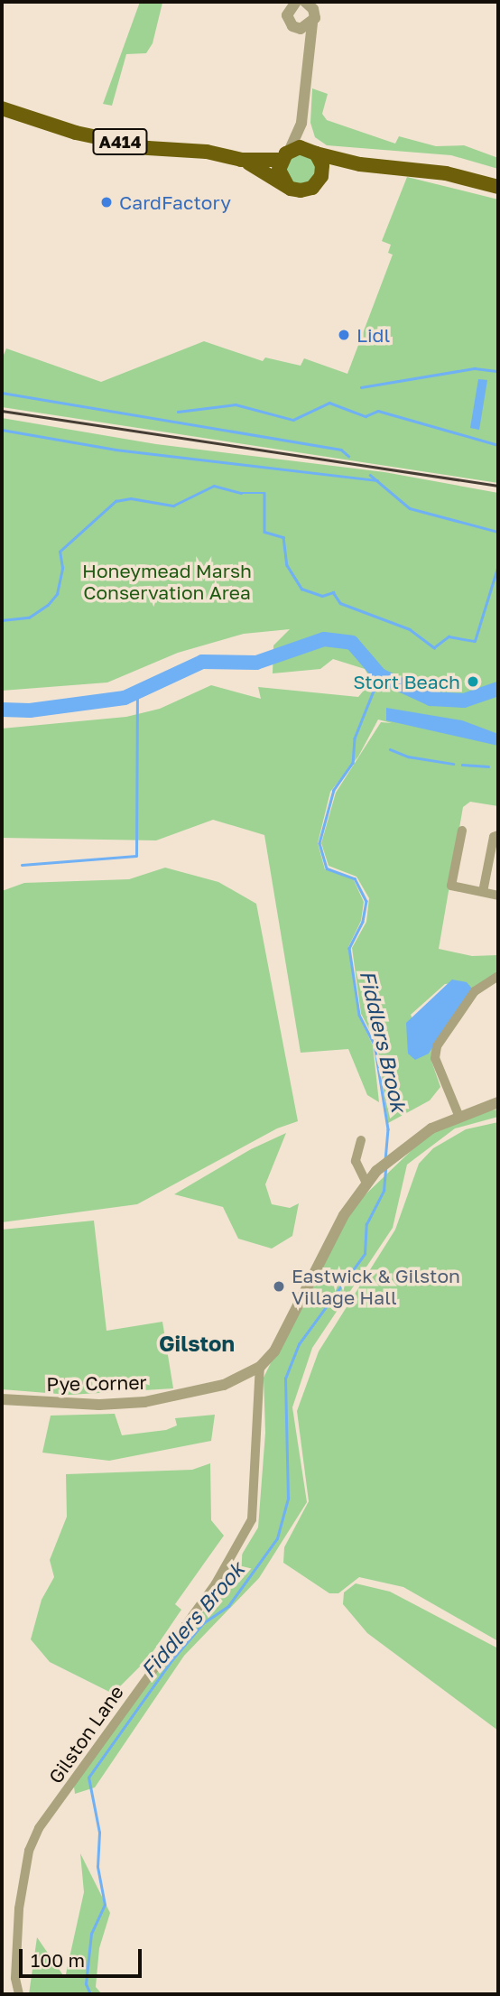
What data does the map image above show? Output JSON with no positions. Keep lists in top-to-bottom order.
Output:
{
  "streets": {
    "highway": ["A414"],
    "street": ["Pye Corner", "Gilston Lane"]
  },
  "crossings": [
    ["Pye Corner", "Gilston Lane"]
  ],
  "districts": ["Gilston"],
  "water": ["Fiddlers Brook"],
  "parks": ["Honeymead Marsh Conservation Area"],
  "places": [
    "CardFactory",
    "Lidl",
    "Stort Beach",
    "Eastwick & Gilston Village Hall"
  ],
  "scale_bar": "100 m"
}
